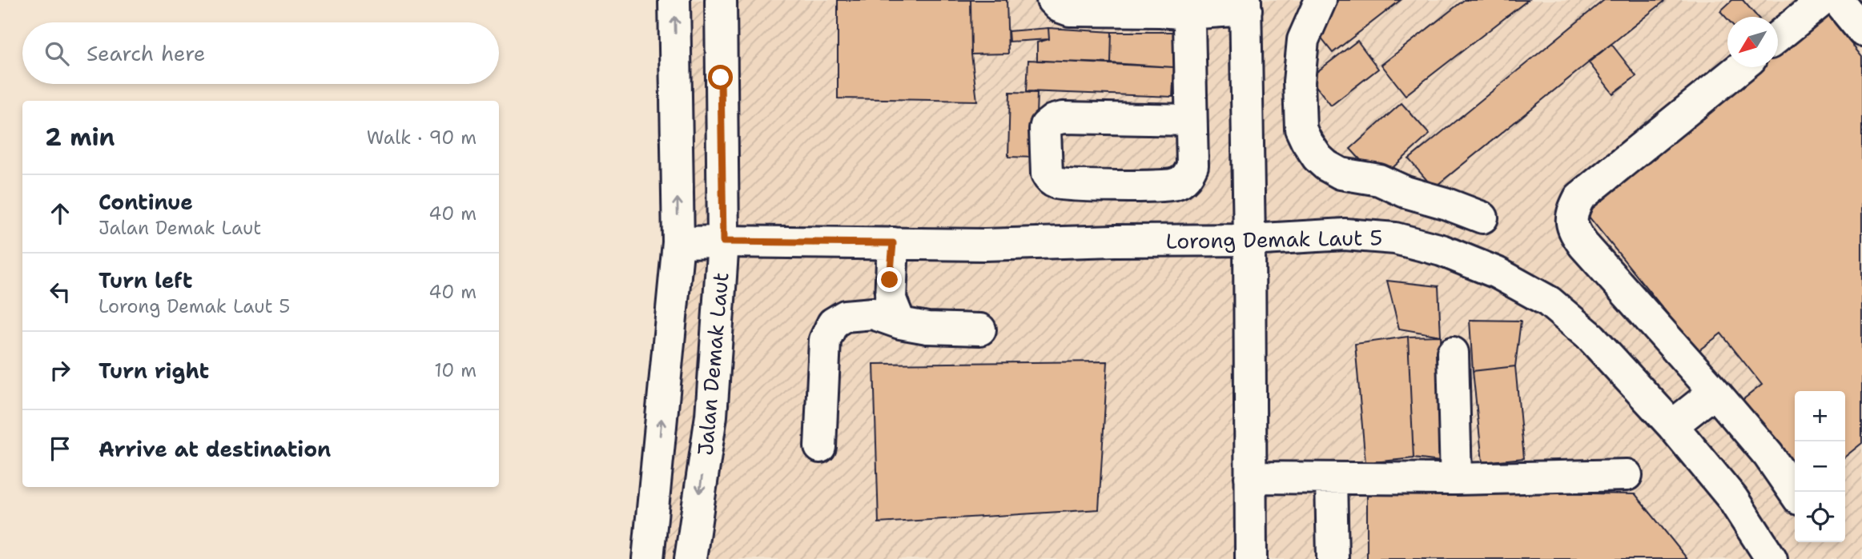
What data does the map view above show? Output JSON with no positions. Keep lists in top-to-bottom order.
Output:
{
  "streets": {
    "street": ["Lorong Demak Laut 5", "Jalan Demak Laut"]
  },
  "crossings": [
    ["Lorong Demak Laut 5", "Jalan Demak Laut"]
  ],
  "north": "bottom left",
  "page": {
    "search": "Search here",
    "heading": ["2 min", "Walk · 90 m"],
    "list": [
      ["Continue", "Jalan Demak Laut", "40 m"],
      ["Turn left", "Lorong Demak Laut 5", "40 m"],
      ["Turn right", "10 m"],
      "Arrive at destination"
    ],
    "map_buttons": ["+", "−"]
  }
}
